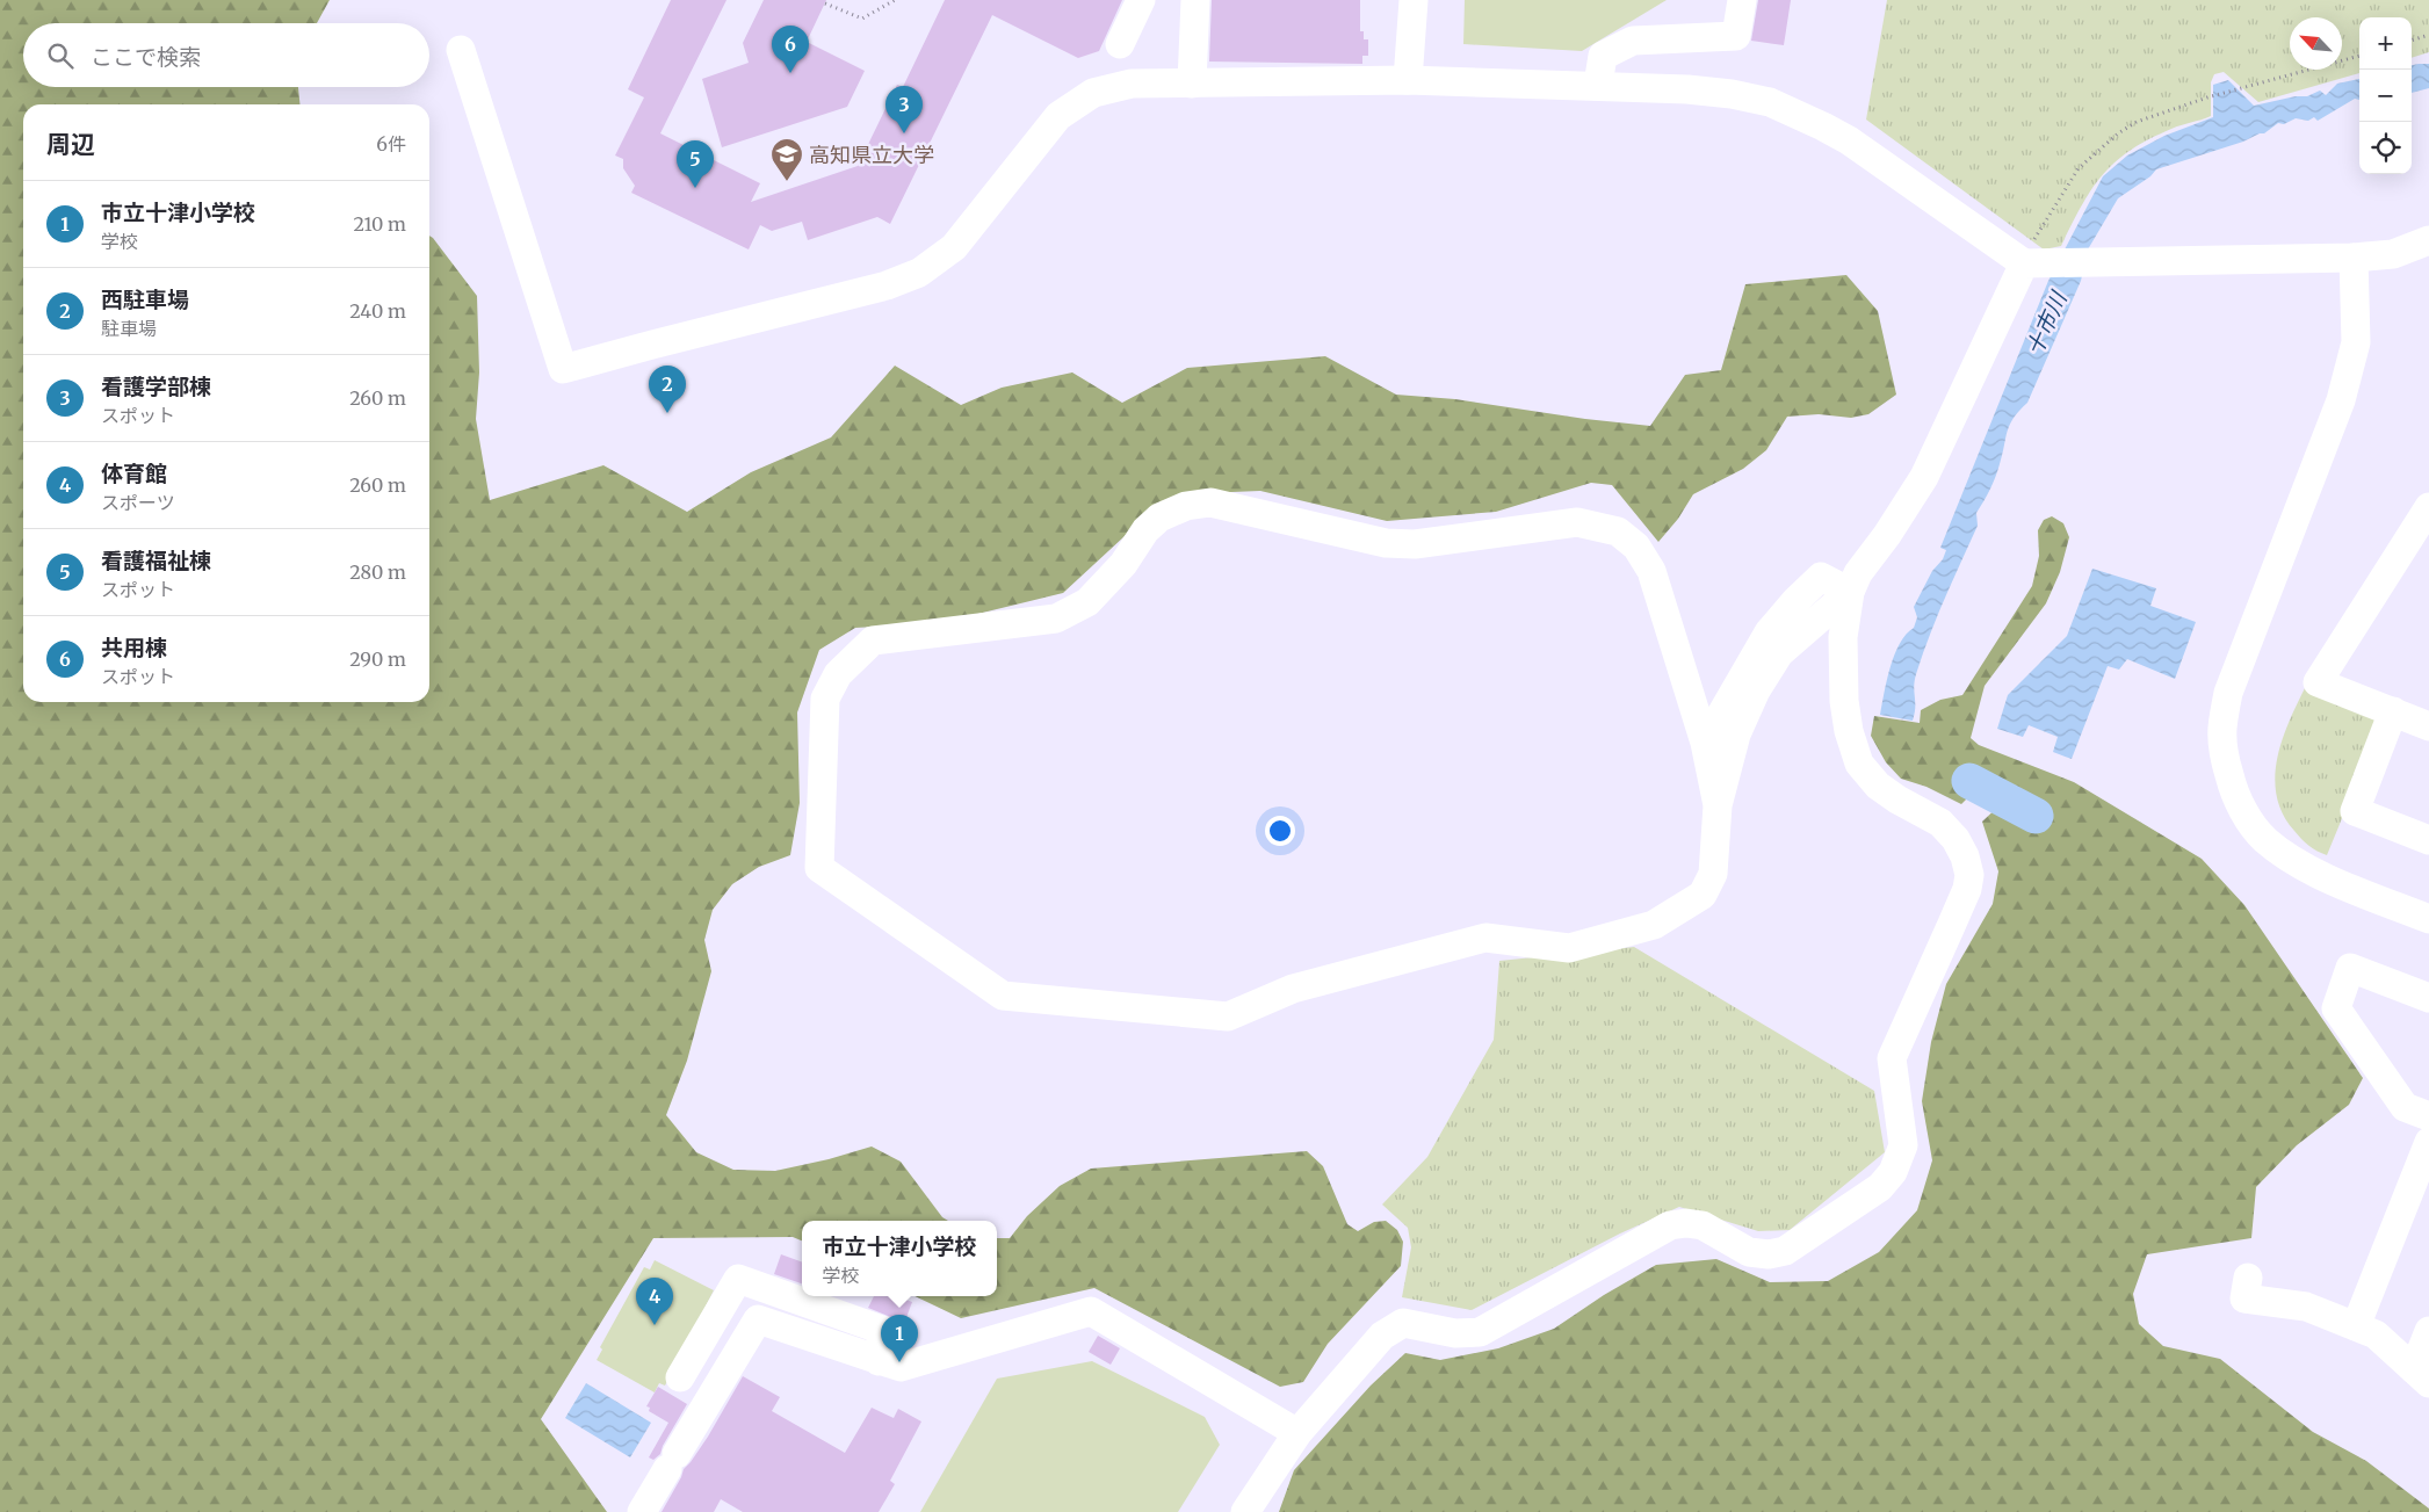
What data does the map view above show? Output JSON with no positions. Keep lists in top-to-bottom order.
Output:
{
  "water": ["十市川"],
  "places": {
    "school or university": ["高知県立大学"]
  },
  "north": "top left",
  "page": {
    "map_buttons": ["+", "−"],
    "search": "ここで検索",
    "pins": [
      "6",
      "3",
      "5",
      "2",
      "4",
      "1"
    ],
    "heading": ["周辺", "6件"],
    "list": [
      {
        "mark": "1",
        "name": "市立十津小学校",
        "note": "学校",
        "value": "210 m"
      },
      {
        "mark": "2",
        "name": "西駐車場",
        "note": "駐車場",
        "value": "240 m"
      },
      {
        "mark": "3",
        "name": "看護学部棟",
        "note": "スポット",
        "value": "260 m"
      },
      {
        "mark": "4",
        "name": "体育館",
        "note": "スポーツ",
        "value": "260 m"
      },
      {
        "mark": "5",
        "name": "看護福祉棟",
        "note": "スポット",
        "value": "280 m"
      },
      {
        "mark": "6",
        "name": "共用棟",
        "note": "スポット",
        "value": "290 m"
      }
    ],
    "popup": ["市立十津小学校", "学校"]
  }
}
